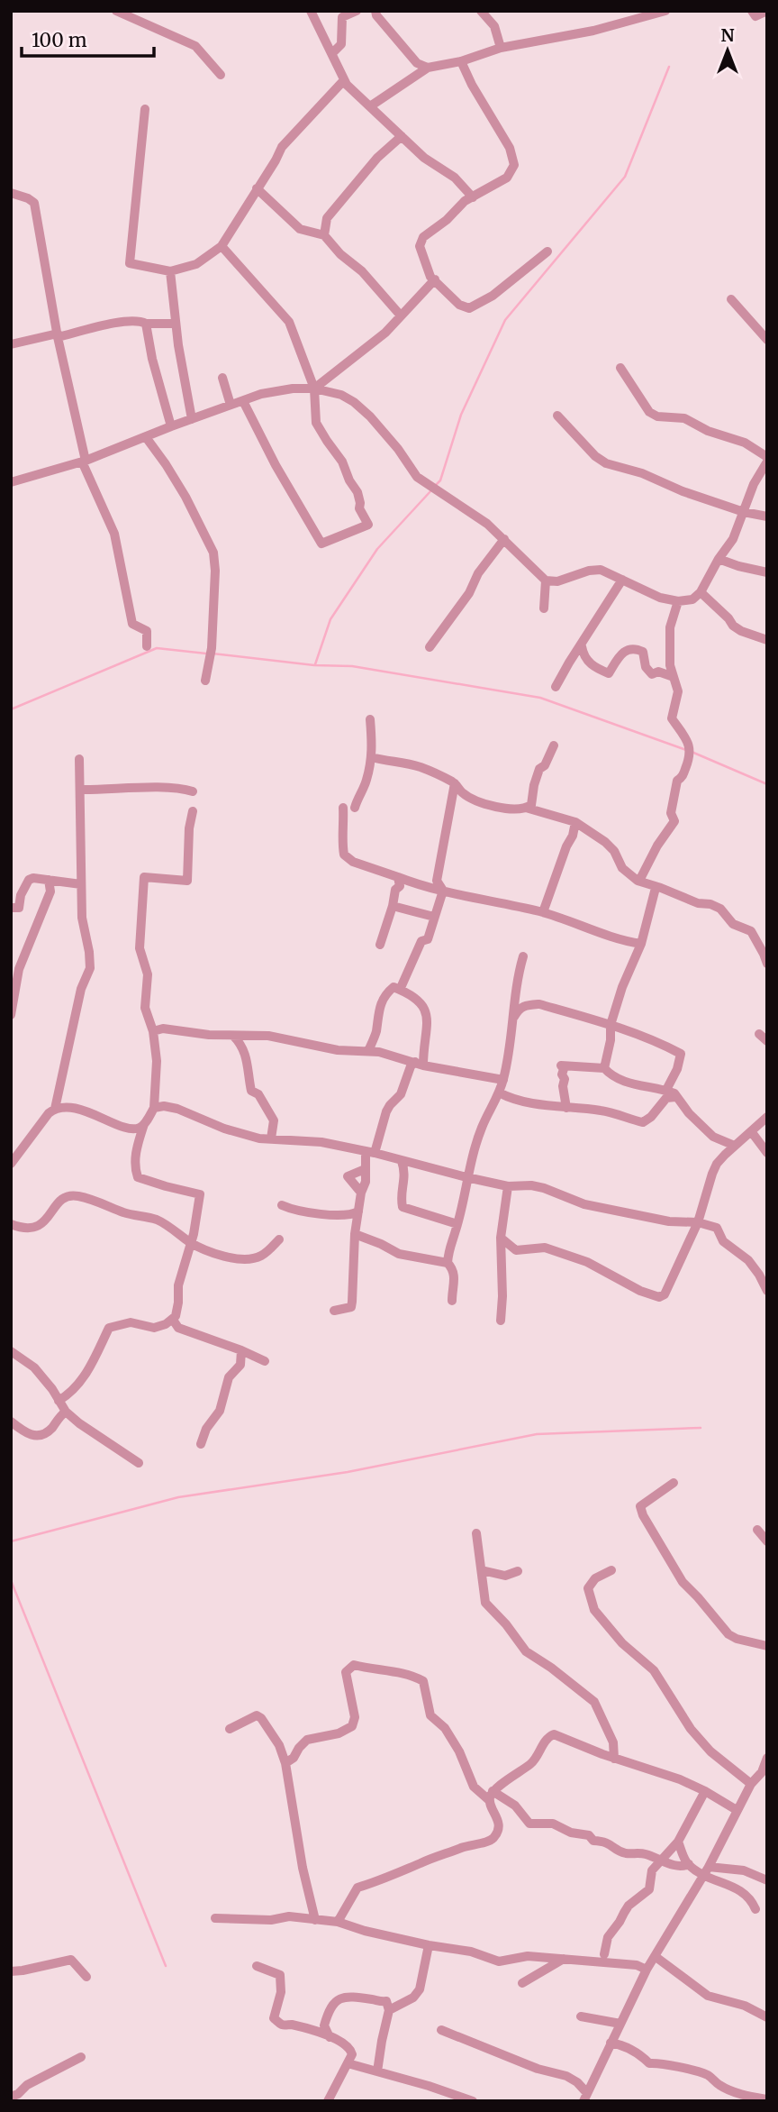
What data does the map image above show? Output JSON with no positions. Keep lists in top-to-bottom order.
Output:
{
  "scale_bar": "100 m",
  "north": "top"
}
